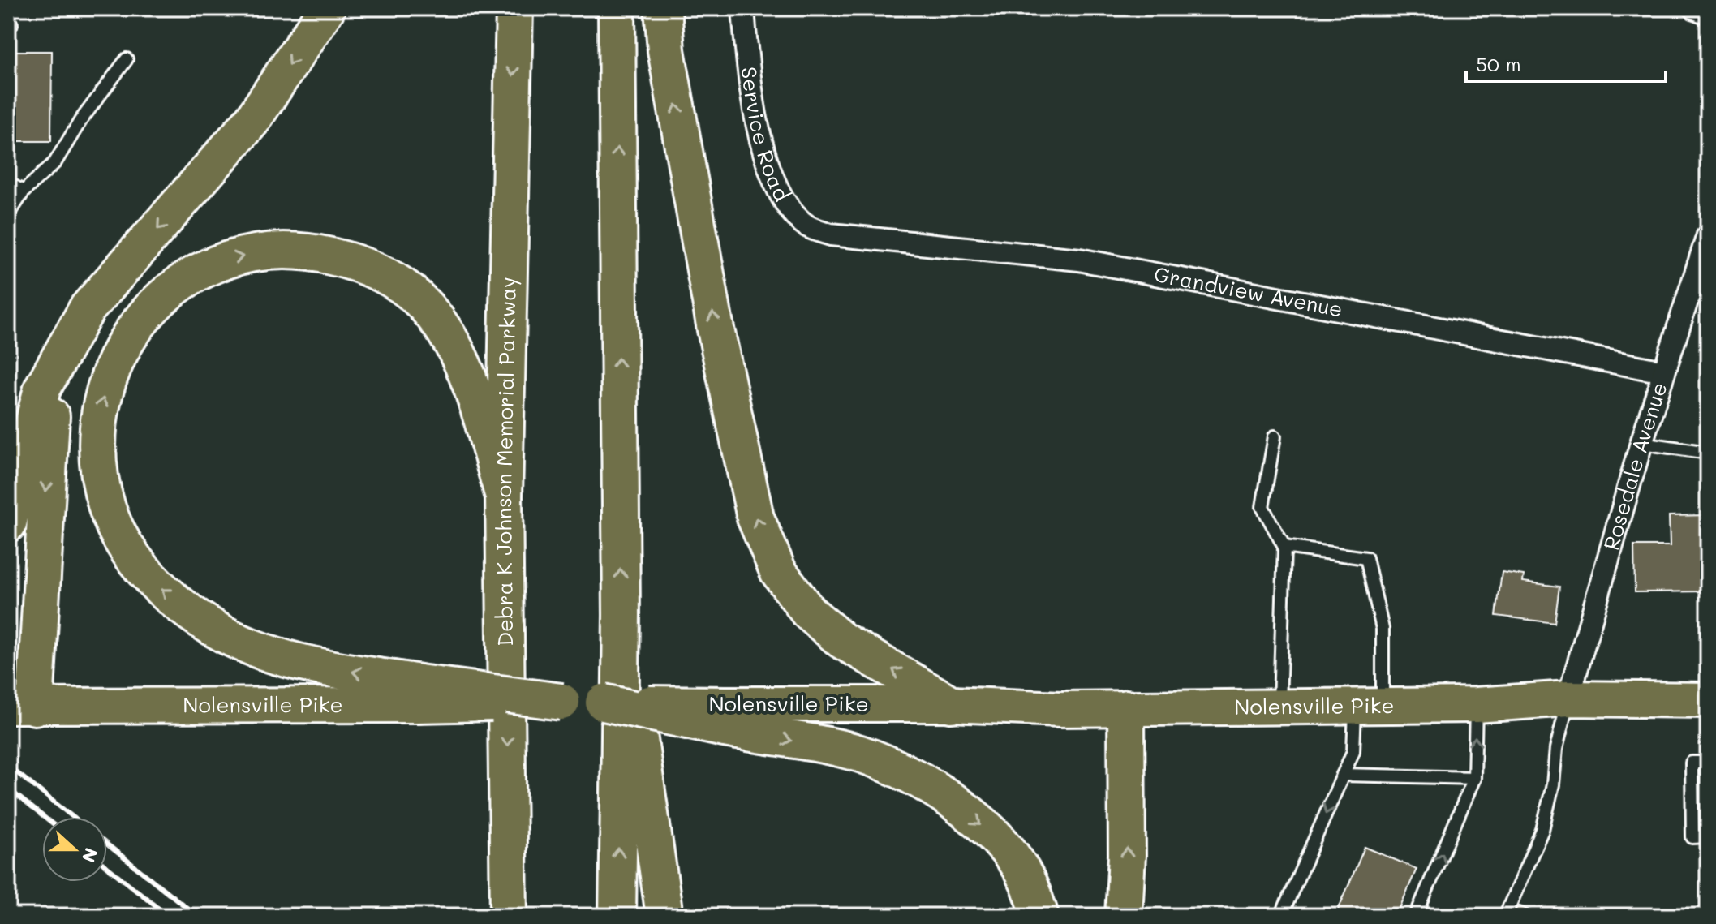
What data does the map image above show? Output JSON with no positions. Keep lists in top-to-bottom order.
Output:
{
  "streets": {
    "highway": ["Debra K Johnson Memorial Parkway"],
    "main road": ["Nolensville Pike"],
    "street": ["Service Road", "Grandview Avenue", "Rosedale Avenue"]
  },
  "crossings": [
    ["Service Road", "Grandview Avenue"],
    ["Grandview Avenue", "Rosedale Avenue"],
    ["Rosedale Avenue", "Nolensville Pike"]
  ],
  "scale_bar": "50 m",
  "north": "right"
}
